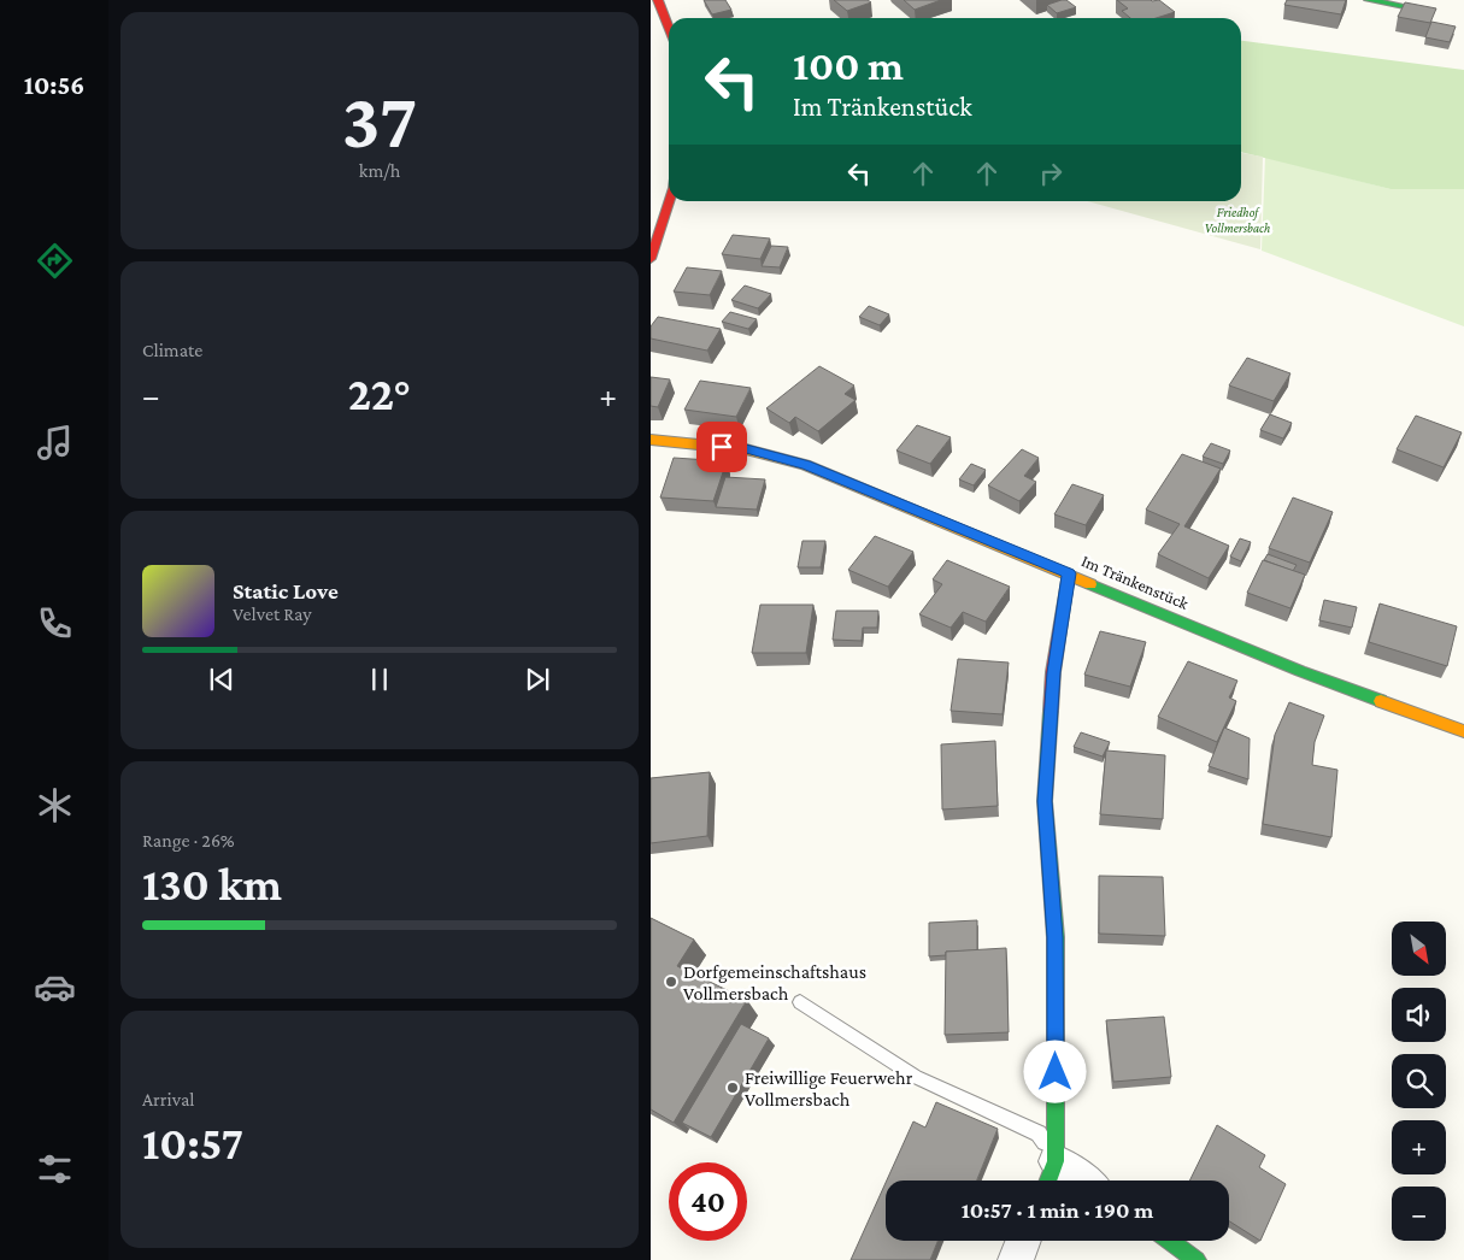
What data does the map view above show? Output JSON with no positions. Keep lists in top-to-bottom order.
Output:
{
  "streets": {
    "street": ["Im Tränkenstück"]
  },
  "parks": ["Friedhof Vollmersbach"],
  "places": ["Dorfgemeinschaftshaus Vollmersbach", "Freiwillige Feuerwehr Vollmersbach"],
  "north": "bottom right",
  "page": {
    "tabs": "10:56",
    "tile": [
      ["37", "km/h"],
      "Climate",
      ["Range · 26%", "130 km"],
      ["Arrival", "10:57"]
    ],
    "turn": ["100 m", "Im Tränkenstück"],
    "heat": ["−", "22°", "+"],
    "song": ["Static Love", "Velvet Ray"],
    "map_buttons": ["+", "−"],
    "limit": "40",
    "trip": "10:57 · 1 min · 190 m"
  }
}
